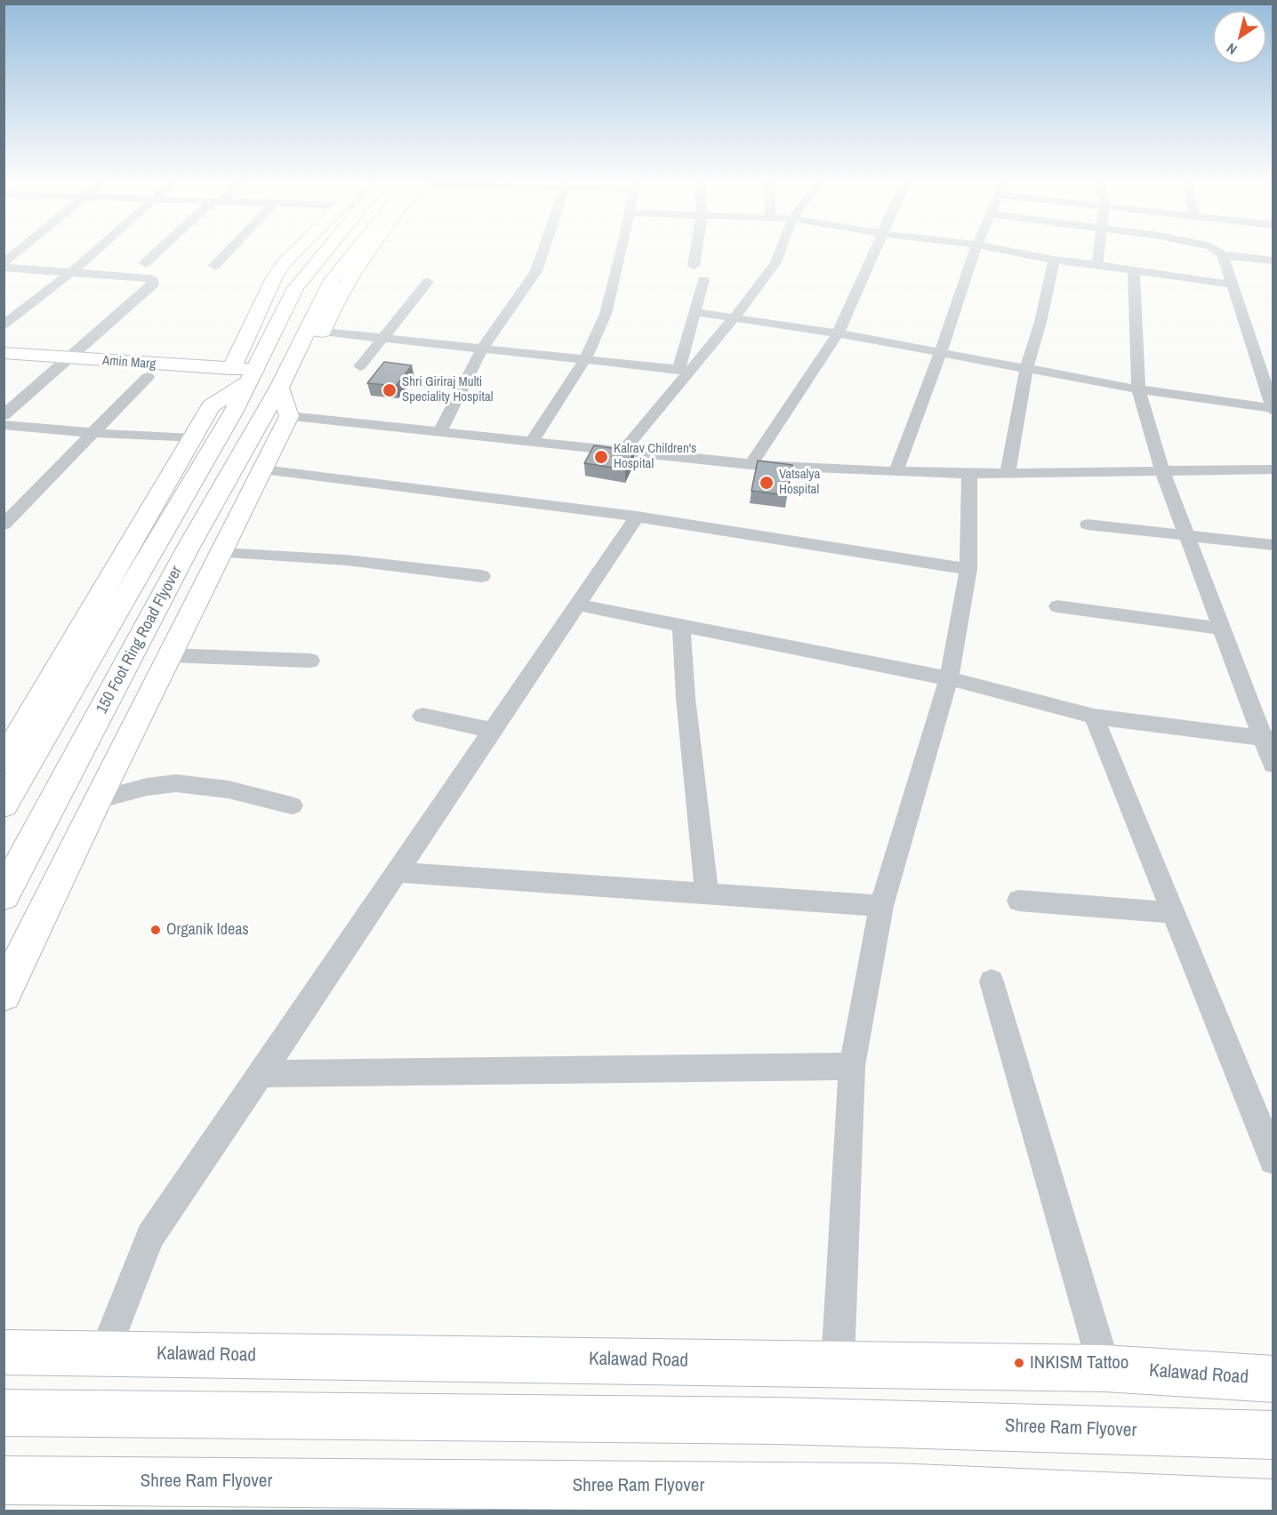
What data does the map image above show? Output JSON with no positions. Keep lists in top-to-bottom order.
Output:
{
  "streets": {
    "main road": [
      "Amin Marg",
      "150 Foot Ring Road Flyover",
      "Kalawad Road",
      "Shree Ram Flyover"
    ]
  },
  "crossings": [
    ["Amin Marg", "150 Foot Ring Road Flyover"]
  ],
  "places": [
    "Shri Giriraj Multi Speciality Hospital",
    "Kalrav Children's Hospital",
    "Vatsalya Hospital",
    "Organik Ideas",
    "INKISM Tattoo"
  ],
  "north": "bottom left"
}
